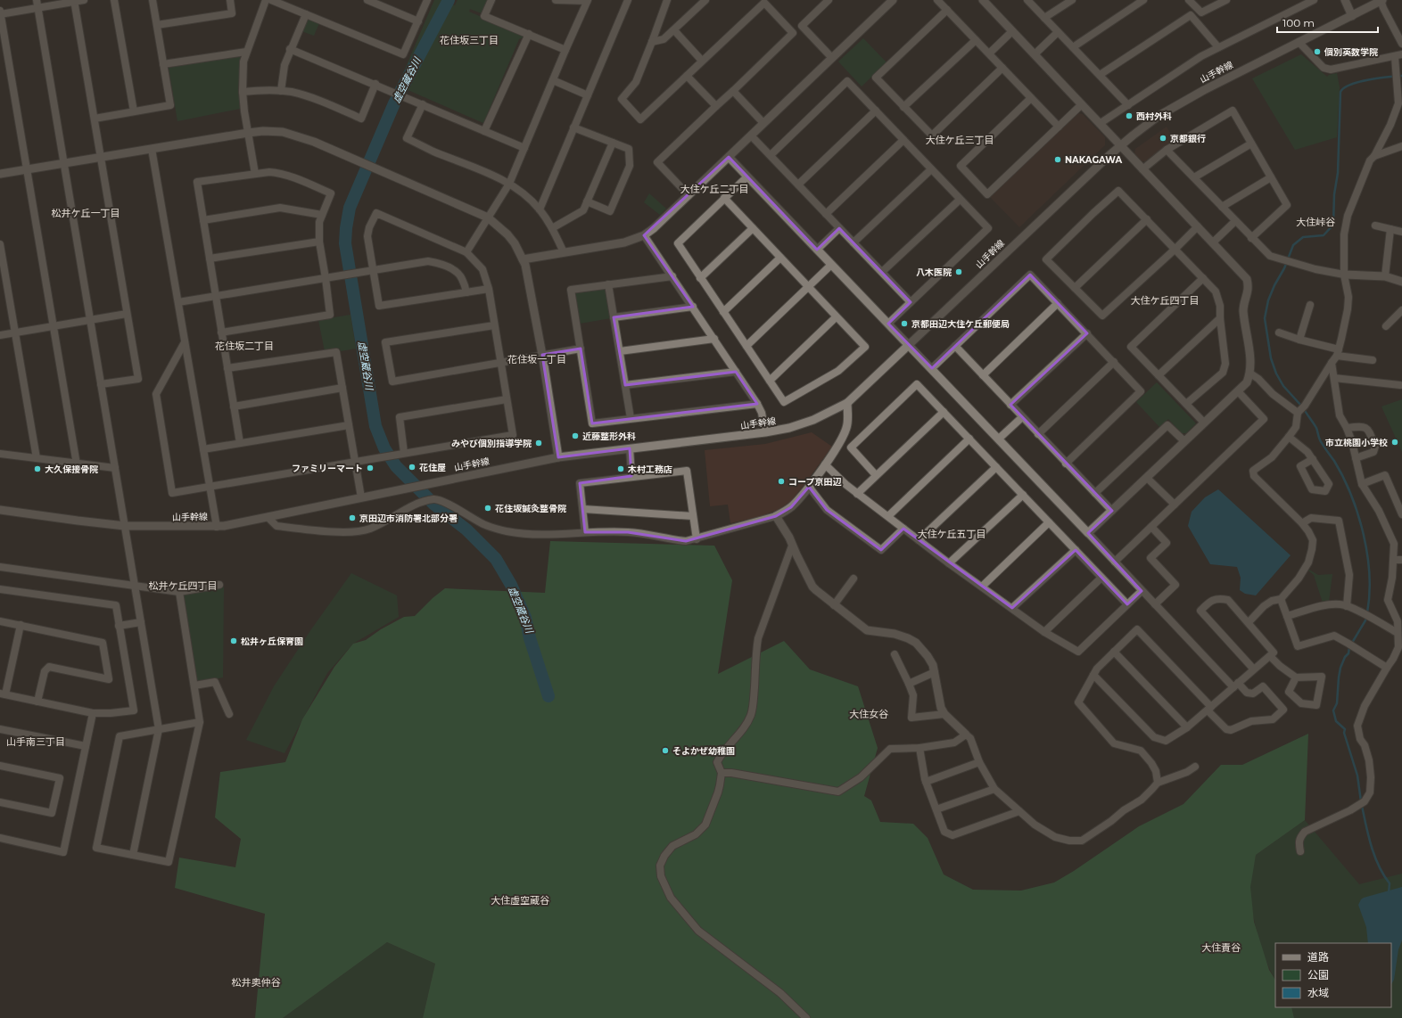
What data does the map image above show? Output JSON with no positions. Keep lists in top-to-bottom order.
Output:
{
  "streets": {
    "street": ["山手幹線"]
  },
  "districts": [
    "花住坂三丁目",
    "大住ケ丘三丁目",
    "大住ケ丘二丁目",
    "松井ケ丘一丁目",
    "大住峠谷",
    "大住ケ丘四丁目",
    "花住坂二丁目",
    "花住坂一丁目",
    "大住ケ丘五丁目",
    "松井ケ丘四丁目",
    "大住女谷",
    "山手南三丁目",
    "大住虚空蔵谷",
    "大住責谷",
    "松井奥仲谷"
  ],
  "water": ["虚空蔵谷川"],
  "places": [
    "個別英数学院",
    "西村外科",
    "京都銀行",
    "NAKAGAWA",
    "八木医院",
    "京都田辺大住ケ丘郵便局",
    "近藤整形外科",
    "市立桃園小学校",
    "みやび個別指導学院",
    "花住屋",
    "ファミリーマート",
    "大久保接骨院",
    "木村工務店",
    "コープ京田辺",
    "花住坂鍼灸整骨院",
    "京田辺市消防署北部分署",
    "松井ヶ丘保育園",
    "そよかぜ幼稚園"
  ],
  "legend": ["道路", "公園", "水域"],
  "scale_bar": "100 m"
}
